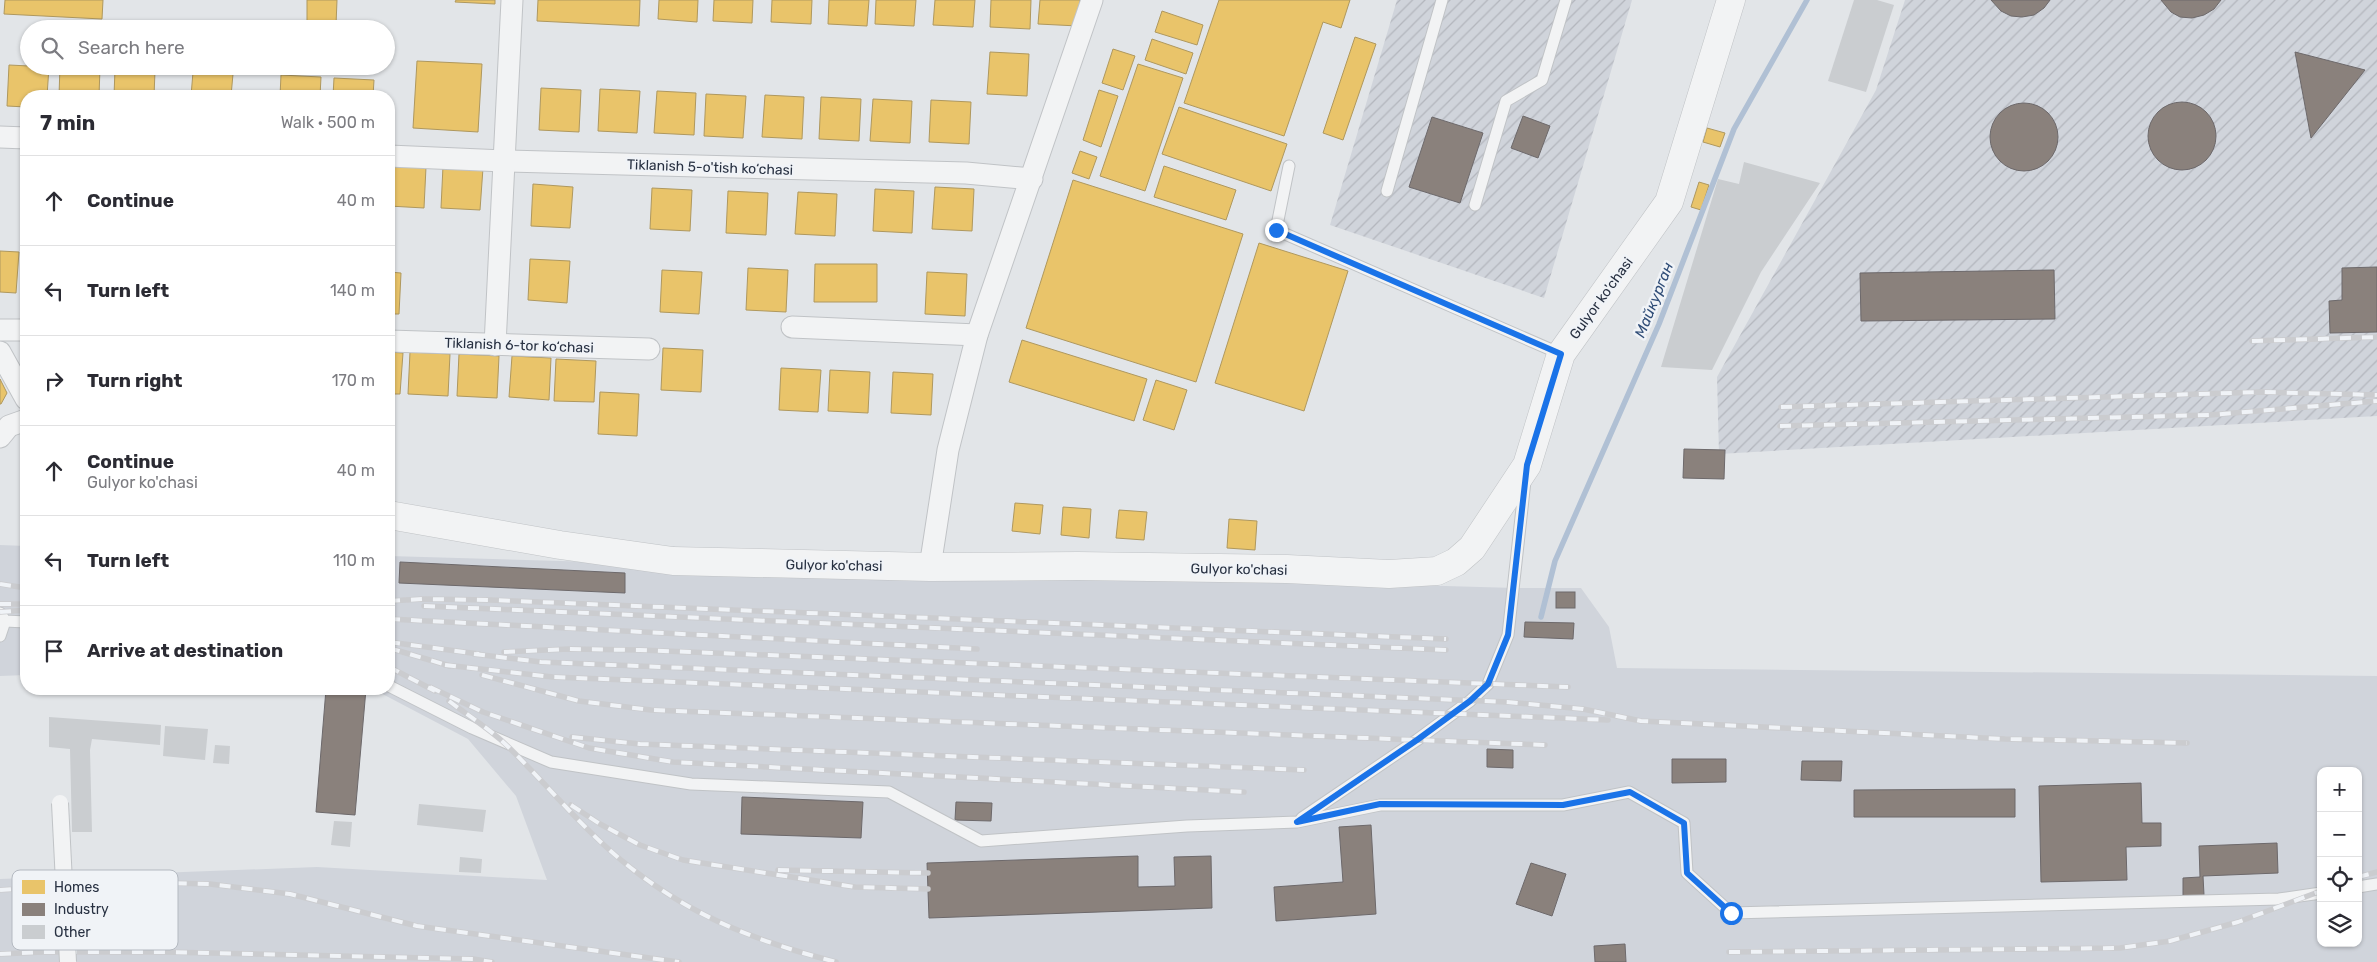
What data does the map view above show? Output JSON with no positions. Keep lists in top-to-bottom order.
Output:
{
  "streets": {
    "street": ["Tiklanish 5-o'tish ko‘chasi", "Gulyor ko'chasi", "Tiklanish 6-tor ko‘chasi"]
  },
  "water": ["Майкурган"],
  "legend": ["Homes", "Industry", "Other"],
  "page": {
    "search": "Search here",
    "heading": ["7 min", "Walk · 500 m"],
    "list": [
      ["Continue", "40 m"],
      ["Turn left", "140 m"],
      ["Turn right", "170 m"],
      ["Continue", "Gulyor ko'chasi", "40 m"],
      ["Turn left", "110 m"],
      "Arrive at destination"
    ],
    "map_buttons": ["+", "−"]
  }
}
